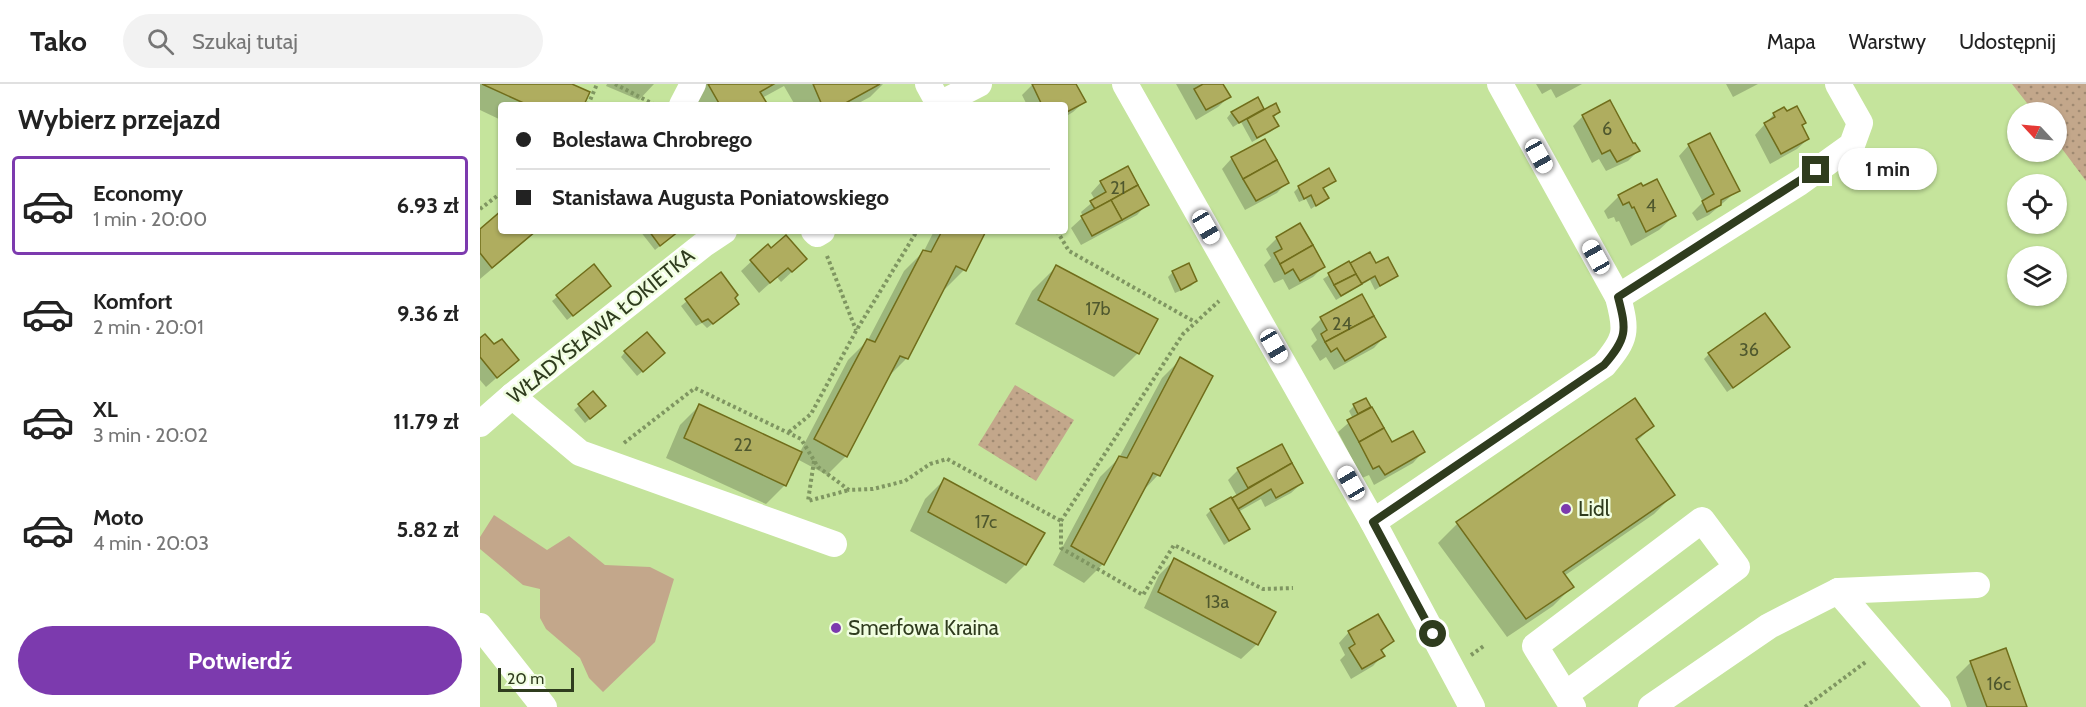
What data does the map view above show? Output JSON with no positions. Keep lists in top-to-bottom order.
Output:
{
  "streets": {
    "street": ["WŁADYSŁAWA ŁOKIETKA"]
  },
  "places": ["Lidl", "Smerfowa Kraina"],
  "house_numbers": [
    "6",
    "21",
    "4",
    "17b",
    "24",
    "36",
    "22",
    "17c",
    "13a",
    "16c"
  ],
  "scale_bar": "20 m",
  "north": "top left",
  "page": {
    "header": "Tako",
    "search": "Szukaj tutaj",
    "nav": ["Mapa", "Warstwy", "Udostępnij"],
    "heading": "Wybierz przejazd",
    "banner": ["Bolesława Chrobrego", "Stanisława Augusta Poniatowskiego"],
    "bubble": "1 min",
    "list": [
      {
        "name": "Economy",
        "note": "1 min · 20:00",
        "value": "6.93 zł"
      },
      {
        "name": "Komfort",
        "note": "2 min · 20:01",
        "value": "9.36 zł"
      },
      {
        "name": "XL",
        "note": "3 min · 20:02",
        "value": "11.79 zł"
      },
      {
        "name": "Moto",
        "note": "4 min · 20:03",
        "value": "5.82 zł"
      }
    ],
    "buttons": "Potwierdź",
    "scale": "20 m"
  }
}
